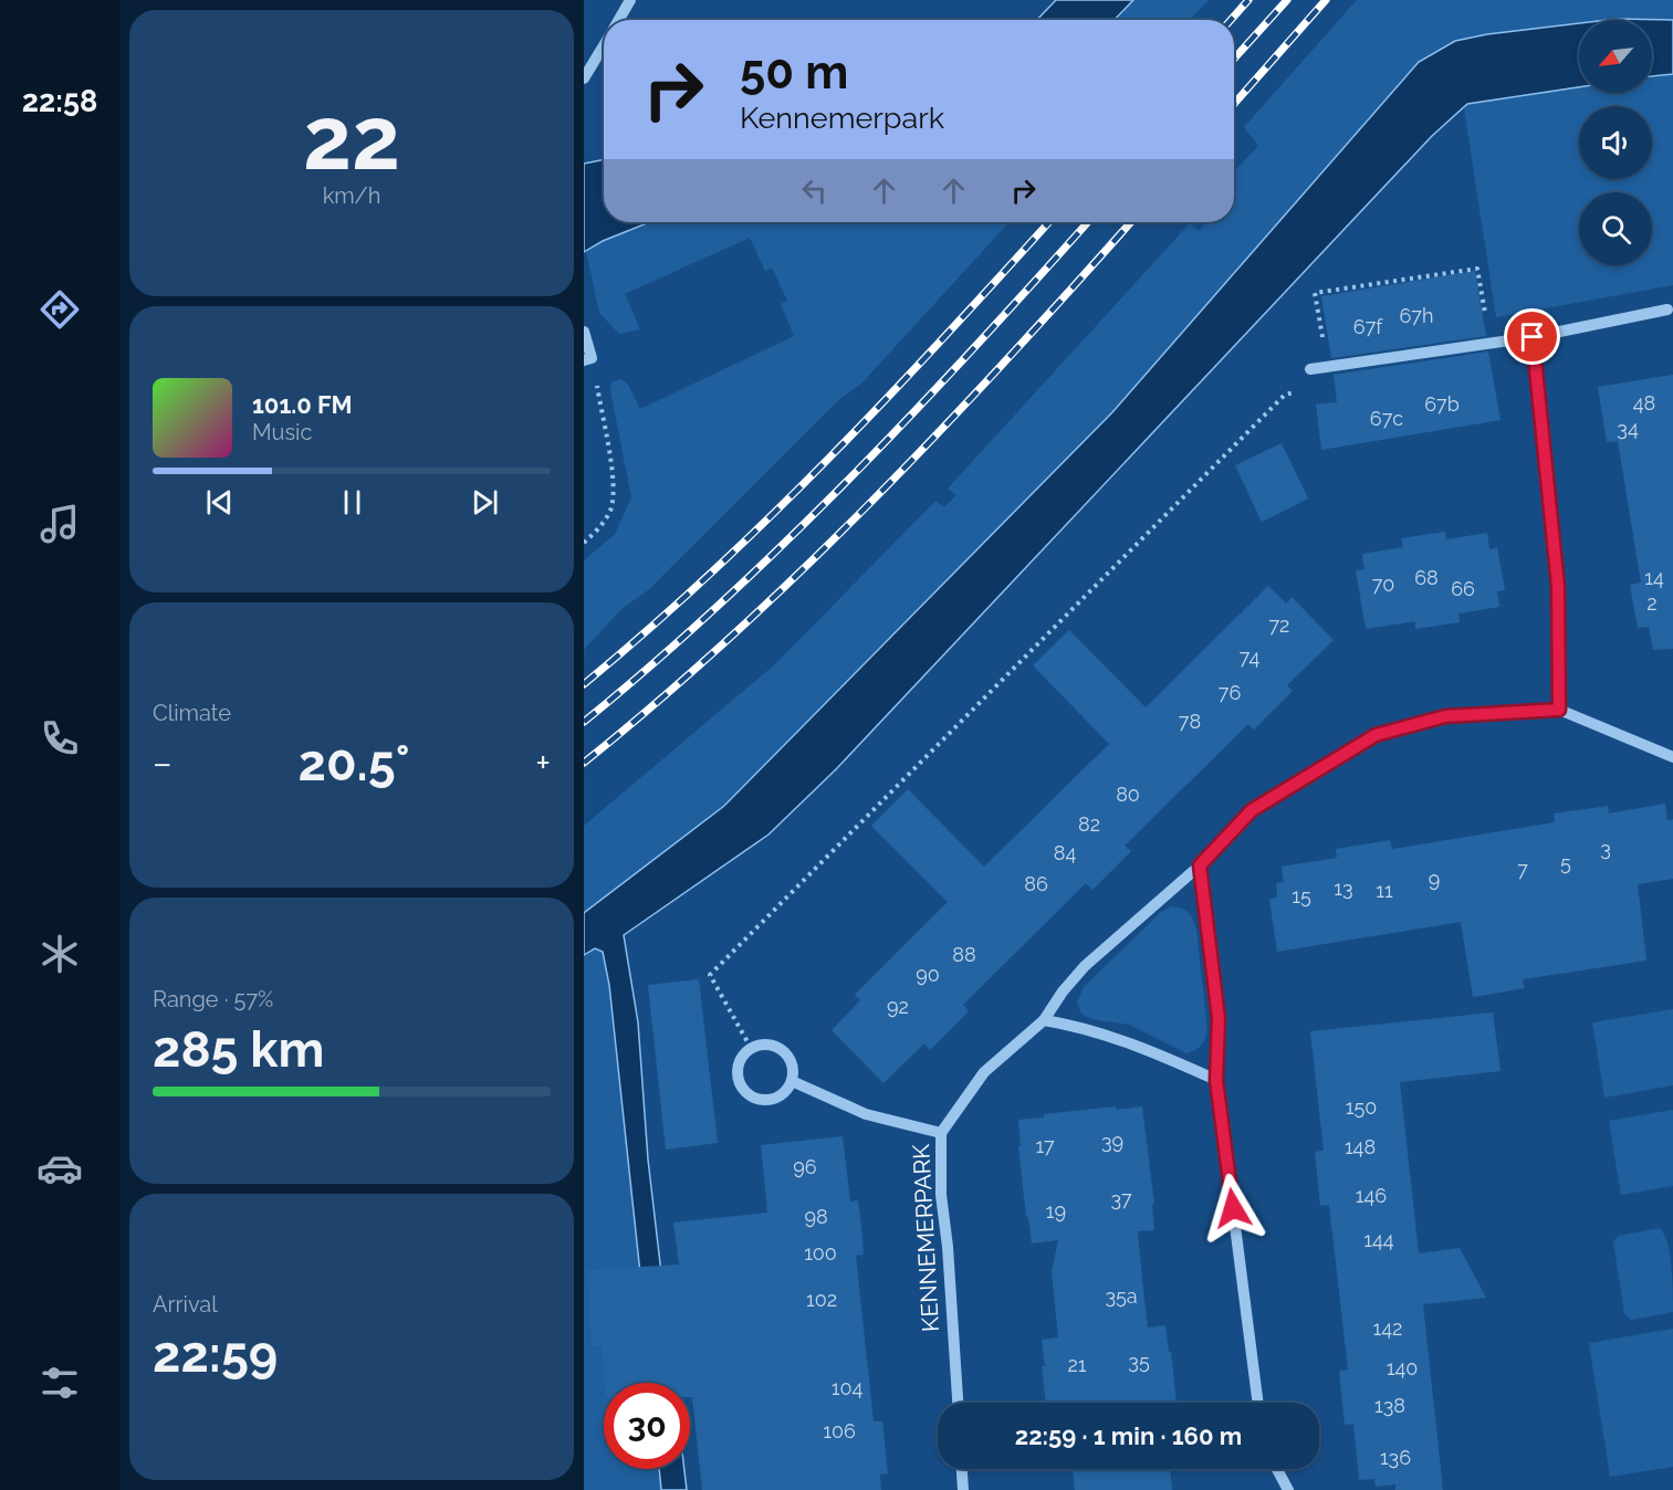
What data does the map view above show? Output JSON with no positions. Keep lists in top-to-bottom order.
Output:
{
  "streets": {
    "street": ["KENNEMERPARK"]
  },
  "house_numbers": [
    "67h",
    "67f",
    "48",
    "67b",
    "67c",
    "34",
    "68",
    "14",
    "70",
    "66",
    "2",
    "72",
    "74",
    "76",
    "78",
    "80",
    "82",
    "3",
    "84",
    "5",
    "7",
    "9",
    "86",
    "13",
    "11",
    "15",
    "88",
    "90",
    "92",
    "150",
    "39",
    "17",
    "148",
    "96",
    "146",
    "37",
    "19",
    "98",
    "144",
    "100",
    "35a",
    "102",
    "142",
    "35",
    "21",
    "140",
    "104",
    "138",
    "106",
    "136"
  ],
  "north": "bottom left",
  "page": {
    "tabs": "22:58",
    "tile": [
      ["22", "km/h"],
      "Climate",
      ["Range · 57%", "285 km"],
      ["Arrival", "22:59"]
    ],
    "turn": ["50 m", "Kennemerpark"],
    "song": ["101.0 FM", "Music"],
    "heat": ["−", "20.5°", "+"],
    "limit": "30",
    "trip": "22:59 · 1 min · 160 m"
  }
}
